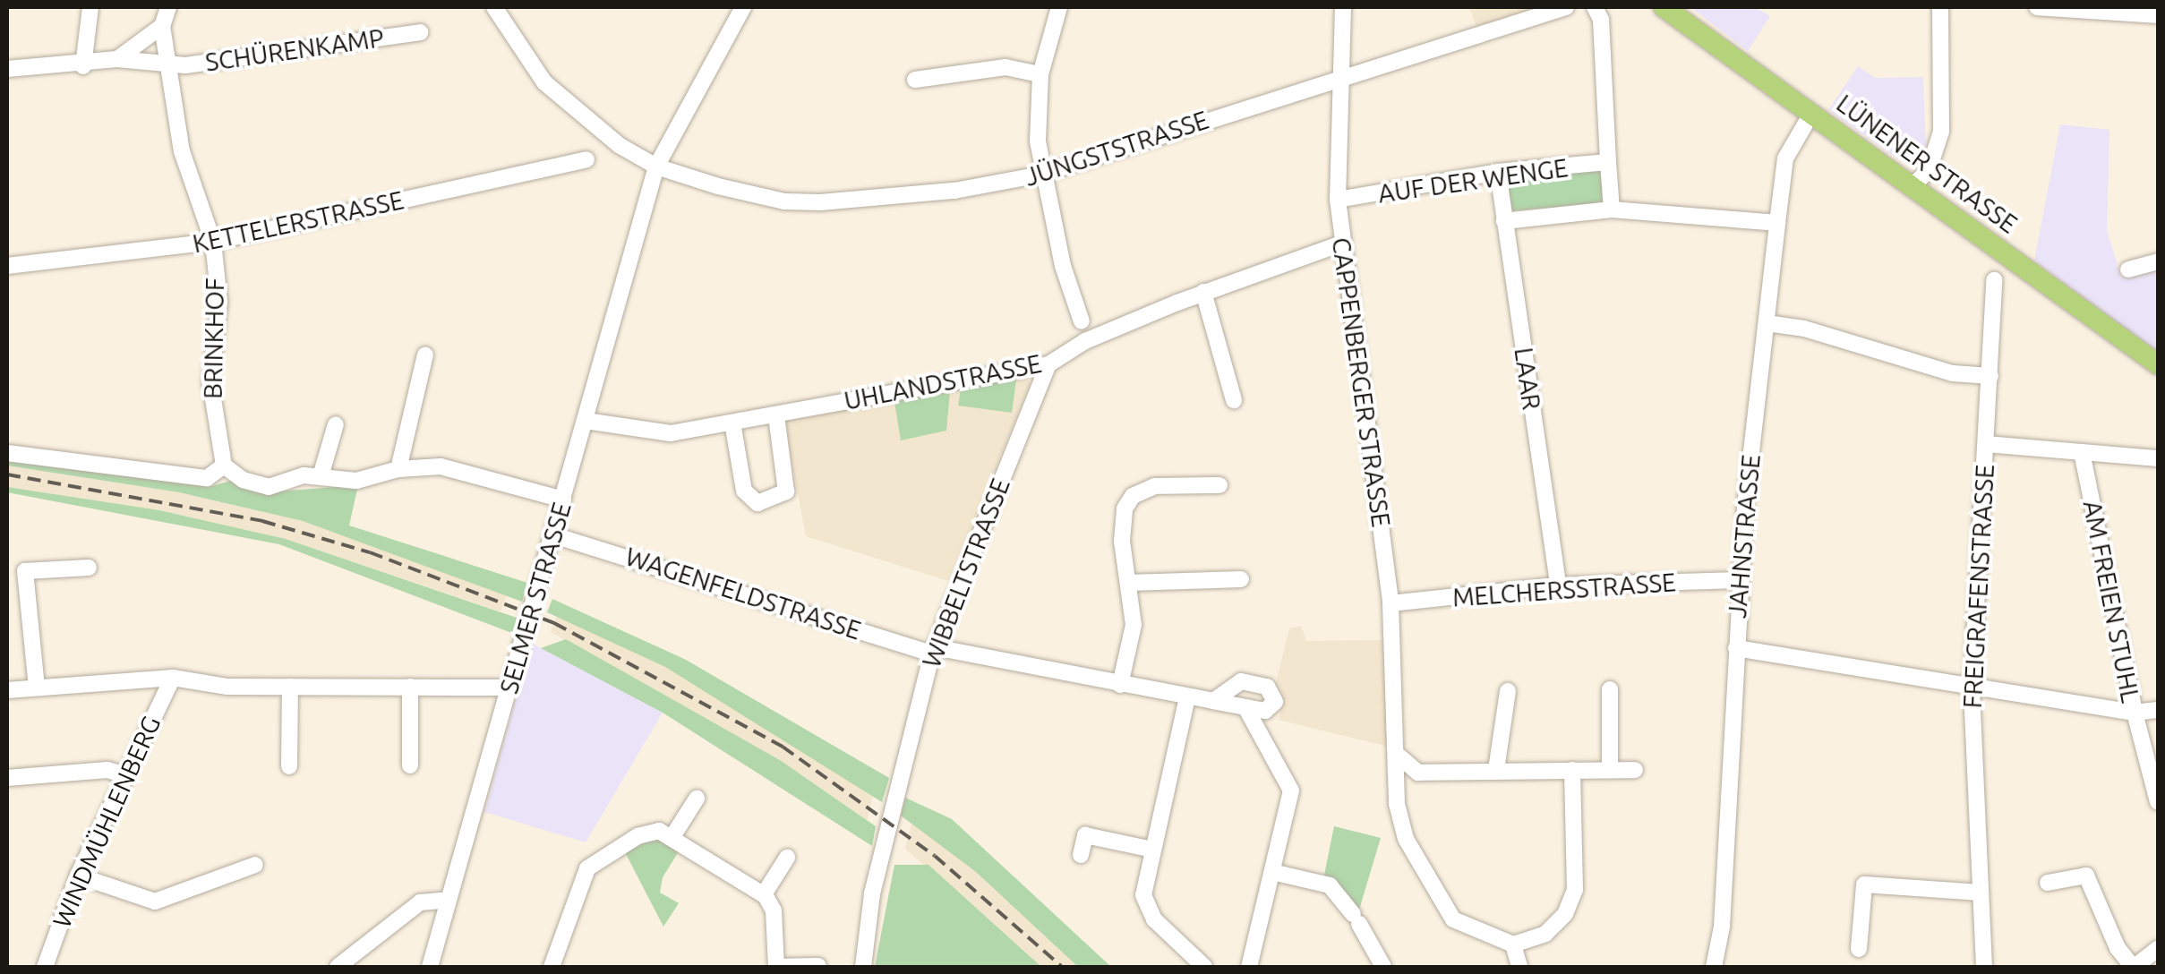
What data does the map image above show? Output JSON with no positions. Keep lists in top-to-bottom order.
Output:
{
  "streets": {
    "main road": ["LÜNENER STRASSE"],
    "street": [
      "SCHÜRENKAMP",
      "JÜNGSTSTRASSE",
      "AUF DER WENGE",
      "KETTELERSTRASSE",
      "BRINKHOF",
      "LAAR",
      "UHLANDSTRASSE",
      "CAPPENBERGER STRASSE",
      "JAHNSTRASSE",
      "WIBBELTSTRASSE",
      "FREIGRAFENSTRASSE",
      "MELCHERSSTRASSE",
      "WAGENFELDSTRASSE",
      "SELMER STRASSE",
      "AM FREIEN STUHL",
      "WINDMÜHLENBERG"
    ]
  },
  "crossings": [
    ["SCHÜRENKAMP", "BRINKHOF"],
    ["JÜNGSTSTRASSE", "CAPPENBERGER STRASSE"],
    ["JÜNGSTSTRASSE", "SELMER STRASSE"],
    ["LÜNENER STRASSE", "JAHNSTRASSE"],
    ["AUF DER WENGE", "LAAR"],
    ["AUF DER WENGE", "CAPPENBERGER STRASSE"],
    ["AUF DER WENGE", "JAHNSTRASSE"],
    ["KETTELERSTRASSE", "BRINKHOF"],
    ["LAAR", "MELCHERSSTRASSE"],
    ["UHLANDSTRASSE", "CAPPENBERGER STRASSE"],
    ["UHLANDSTRASSE", "WIBBELTSTRASSE"],
    ["UHLANDSTRASSE", "SELMER STRASSE"],
    ["CAPPENBERGER STRASSE", "MELCHERSSTRASSE"],
    ["JAHNSTRASSE", "MELCHERSSTRASSE"],
    ["WIBBELTSTRASSE", "WAGENFELDSTRASSE"],
    ["WAGENFELDSTRASSE", "SELMER STRASSE"]
  ]
}
